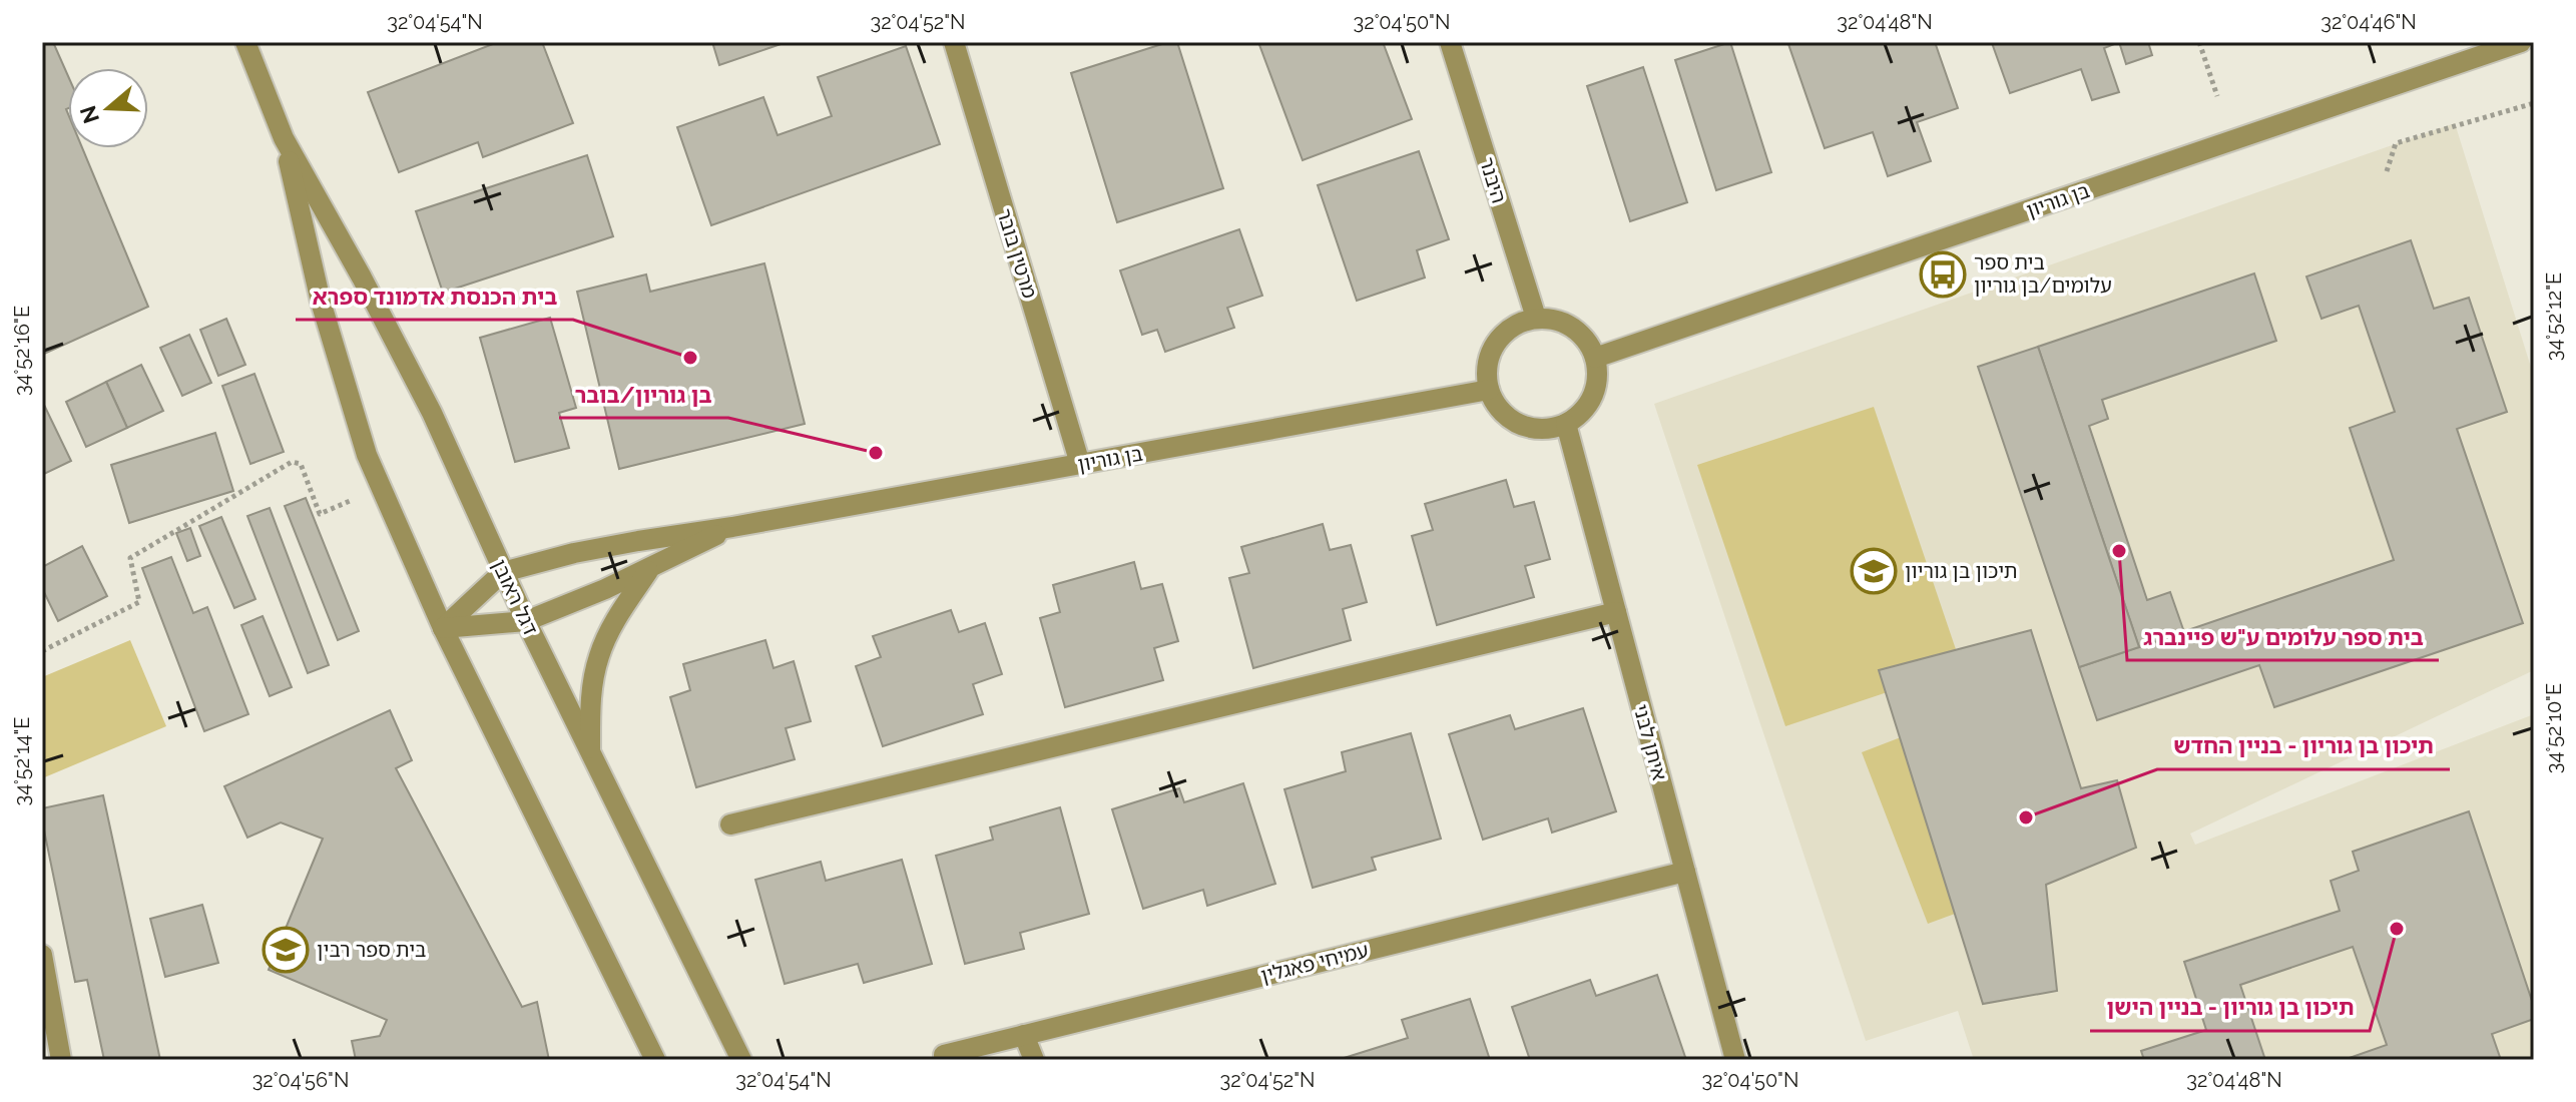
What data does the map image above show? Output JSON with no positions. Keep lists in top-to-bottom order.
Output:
{
  "streets": {
    "street": [
      "היבנר",
      "בן גוריון",
      "מרטין בובר",
      "דגל ראובן",
      "איתן לבני",
      "עמיחי פאגלין"
    ]
  },
  "crossings": [
    ["היבנר", "בן גוריון"],
    ["היבנר", "איתן לבני"],
    ["בן גוריון", "מרטין בובר"],
    ["בן גוריון", "דגל ראובן"],
    ["בן גוריון", "איתן לבני"],
    ["איתן לבני", "עמיחי פאגלין"]
  ],
  "places": {
    "bus stop": ["בית ספר עלומים/בן גוריון"],
    "other": [
      "בית הכנסת אדמונד ספרא",
      "בן גוריון/בובר",
      "בית ספר עלומים ע\"ש פיינברג",
      "תיכון בן גוריון - בניין החדש",
      "תיכון בן גוריון - בניין הישן"
    ],
    "school or university": ["תיכון בן גוריון", "בית ספר רבין"]
  },
  "north": "left",
  "coordinates": [
    "32°04'54\"N",
    "32°04'52\"N",
    "32°04'50\"N",
    "32°04'48\"N",
    "32°04'46\"N",
    "34°52'12\"E",
    "34°52'16\"E",
    "34°52'10\"E",
    "34°52'14\"E",
    "32°04'56\"N"
  ]
}
